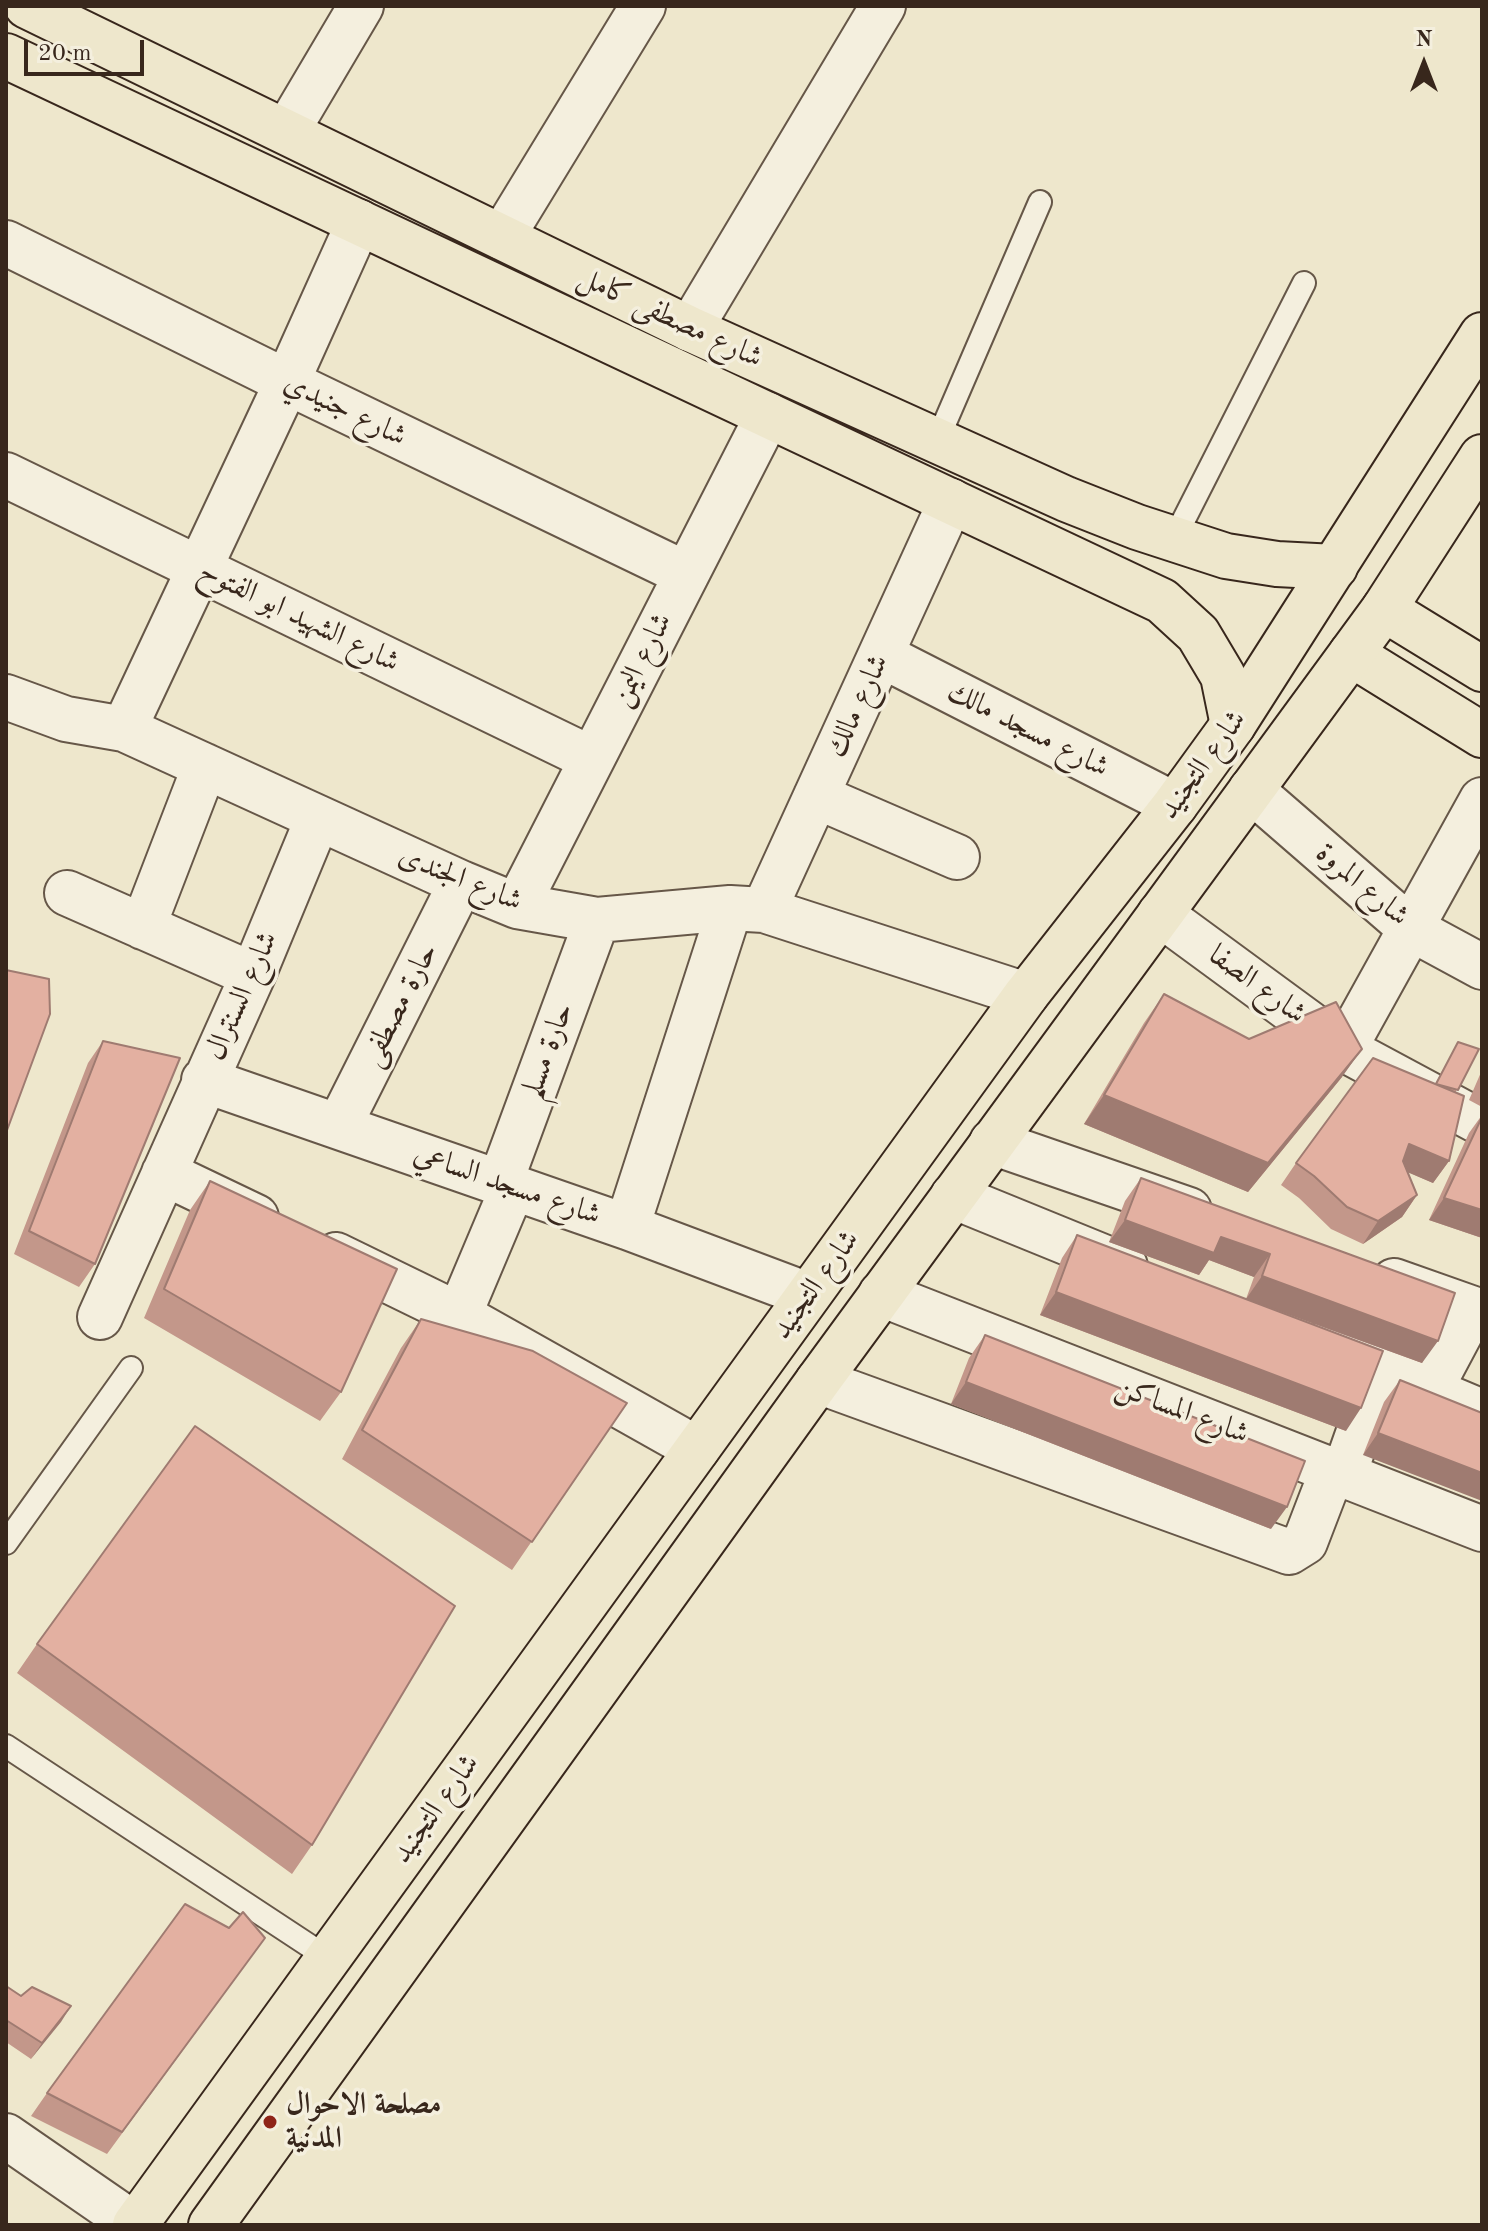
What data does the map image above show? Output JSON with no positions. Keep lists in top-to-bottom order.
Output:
{
  "streets": {
    "main road": ["شارع مصطفى كامل", "شارع التجنيد"],
    "street": [
      "شارع جنيدي",
      "شارع الشهيد ابو الفتوح",
      "شارع اليمن",
      "شارع مالك",
      "شارع مسجد مالك",
      "شارع الجندى",
      "شارع المروة",
      "شارع الصفا",
      "شارع السنترال",
      "حارة مصطفى",
      "حارة مسلم",
      "شارع مسجد الساعي",
      "شارع المساكن"
    ]
  },
  "crossings": [
    ["شارع مصطفى كامل", "شارع اليمن"],
    ["شارع مصطفى كامل", "شارع مالك"],
    ["شارع مصطفى كامل", "شارع التجنيد"],
    ["شارع جنيدي", "شارع اليمن"],
    ["شارع الشهيد ابو الفتوح", "شارع اليمن"],
    ["شارع اليمن", "شارع الجندى"],
    ["شارع مالك", "شارع مسجد مالك"],
    ["شارع مالك", "شارع الجندى"],
    ["شارع مالك", "شارع مسجد الساعي"],
    ["شارع مسجد مالك", "شارع التجنيد"],
    ["شارع التجنيد", "شارع الجندى"],
    ["شارع التجنيد", "شارع المروة"],
    ["شارع التجنيد", "شارع الصفا"],
    ["شارع التجنيد", "شارع مسجد الساعي"],
    ["شارع التجنيد", "شارع المساكن"],
    ["شارع الجندى", "شارع السنترال"],
    ["شارع الجندى", "حارة مصطفى"],
    ["شارع الجندى", "حارة مسلم"],
    ["شارع السنترال", "شارع مسجد الساعي"],
    ["حارة مصطفى", "شارع مسجد الساعي"],
    ["حارة مسلم", "شارع مسجد الساعي"]
  ],
  "places": ["مصلحة الاحوال المدنية"],
  "scale_bar": "20 m",
  "north": "top"
}
